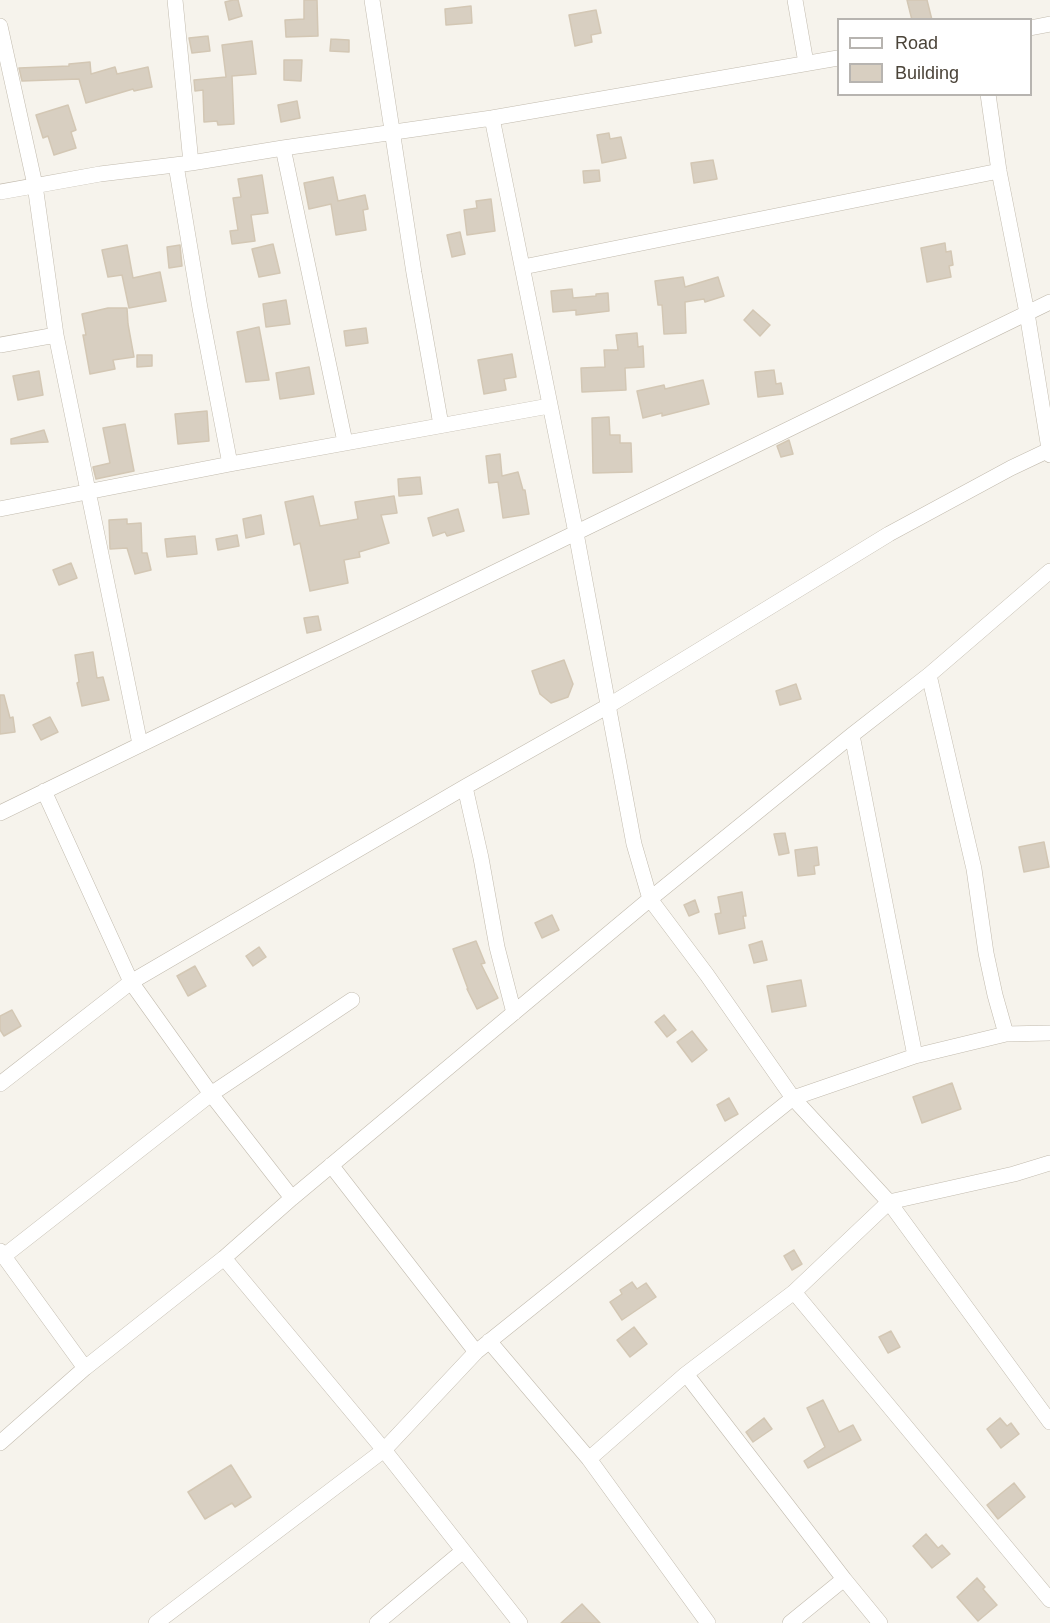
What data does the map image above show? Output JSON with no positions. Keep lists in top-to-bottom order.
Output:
{
  "legend": ["Road", "Building"]
}
